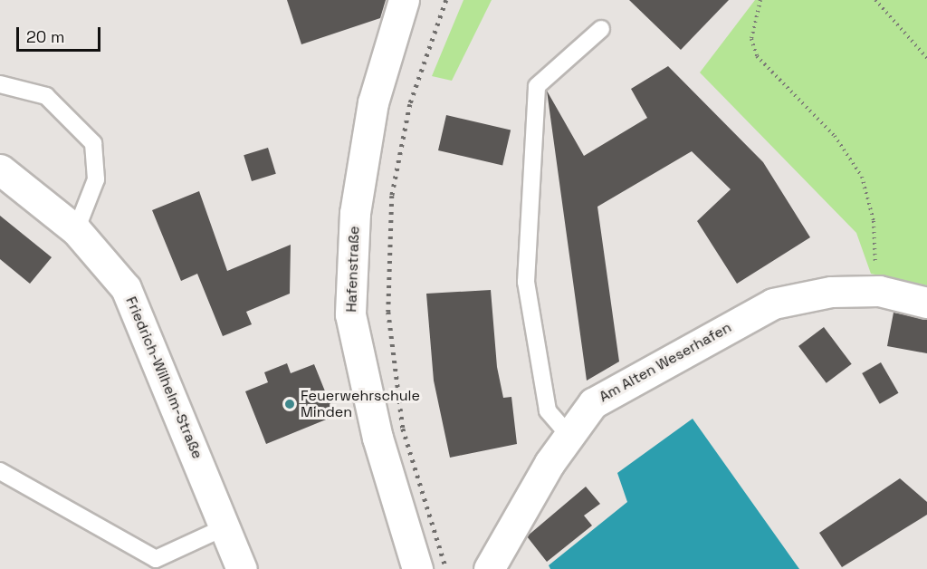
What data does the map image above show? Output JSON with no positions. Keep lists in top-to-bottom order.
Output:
{
  "streets": {
    "main road": ["Hafenstraße", "Am Alten Weserhafen", "Friedrich-Wilhelm-Straße"]
  },
  "places": ["Feuerwehrschule Minden"],
  "scale_bar": "20 m"
}
